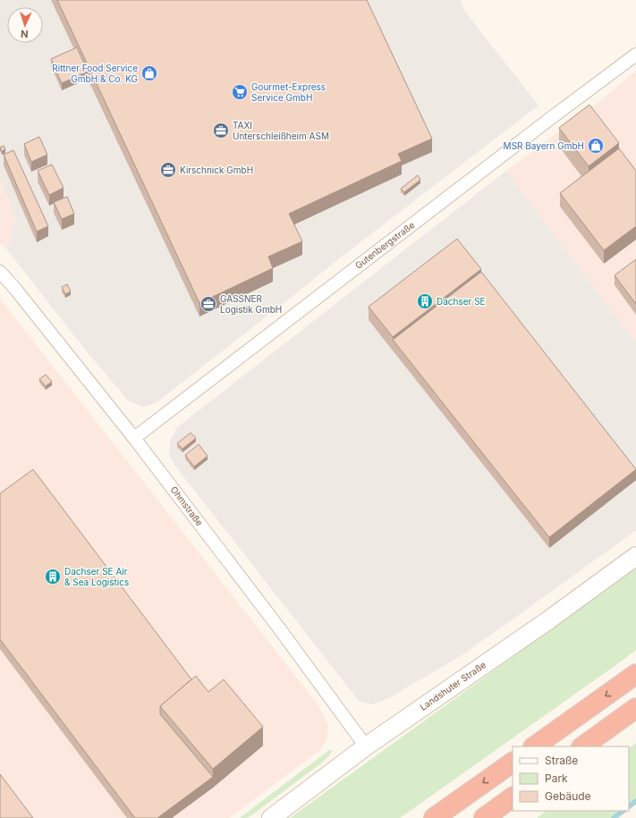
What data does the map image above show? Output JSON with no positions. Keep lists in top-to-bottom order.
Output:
{
  "streets": {
    "main road": ["Landshuter Straße"],
    "street": ["Gutenbergstraße", "Ohmstraße"]
  },
  "crossings": [
    ["Gutenbergstraße", "Ohmstraße"],
    ["Ohmstraße", "Landshuter Straße"]
  ],
  "places": {
    "shop": ["Rittner Food Service GmbH & Co. KG", "MSR Bayern GmbH"],
    "supermarket": ["Gourmet-Express Service GmbH"],
    "office": ["TAXI Unterschleißheim ASM", "Kirschnick GmbH", "GASSNER Logistik GmbH"],
    "building": ["Dachser SE", "Dachser SE Air & Sea Logistics"]
  },
  "legend": ["Straße", "Park", "Gebäude"],
  "north": "bottom"
}
